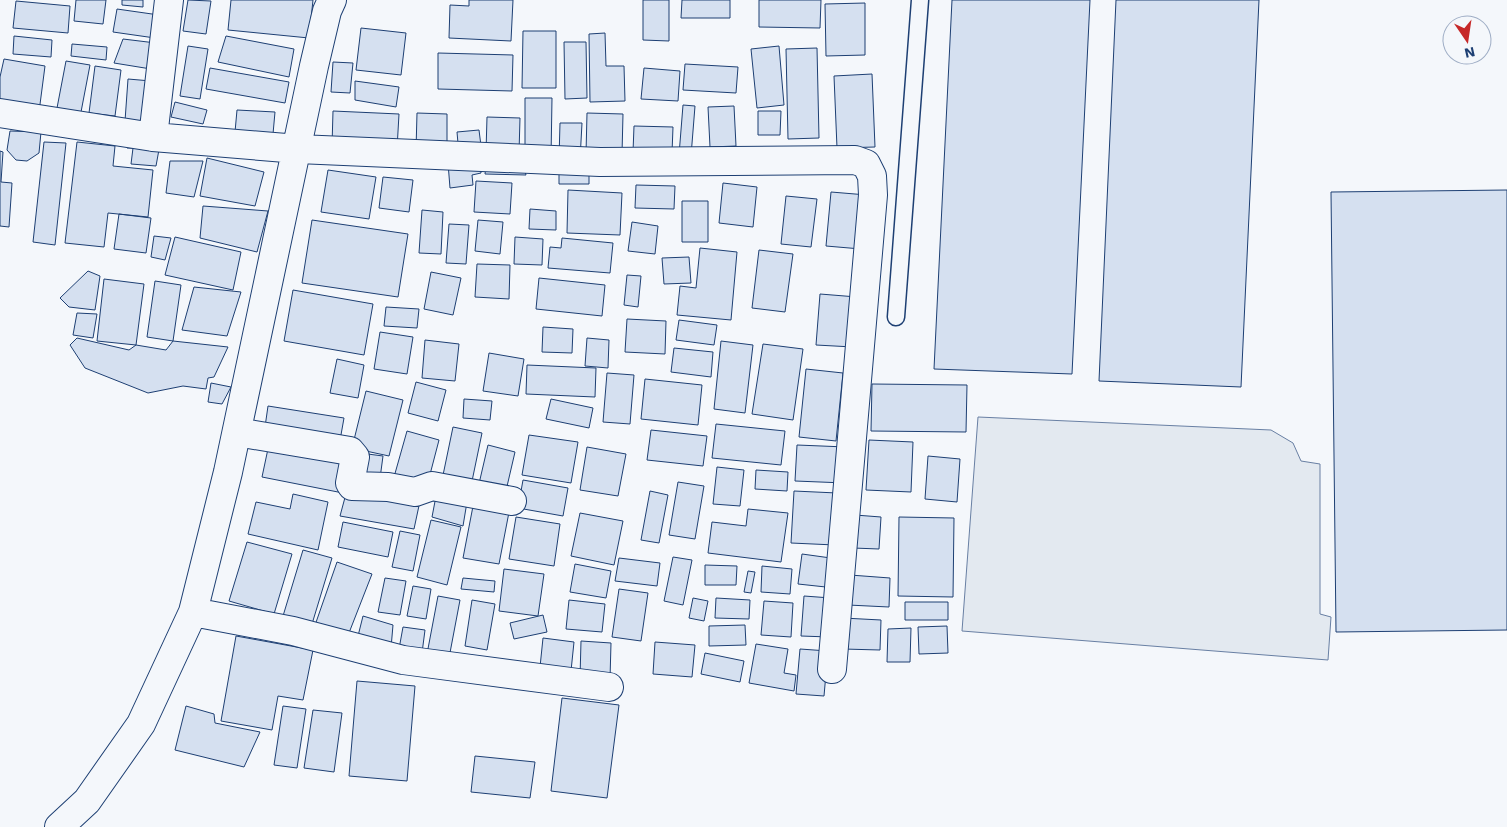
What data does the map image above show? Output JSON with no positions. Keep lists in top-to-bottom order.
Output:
{
  "north": "bottom"
}
